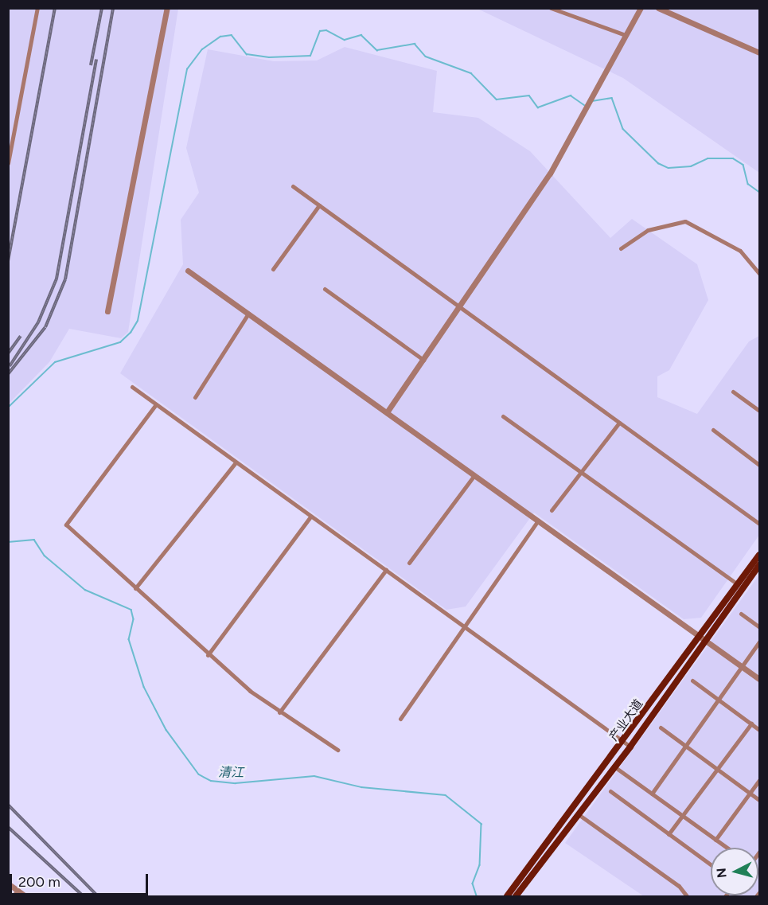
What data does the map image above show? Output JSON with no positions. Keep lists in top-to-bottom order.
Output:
{
  "streets": {
    "main road": ["产业大道"]
  },
  "water": ["清江"],
  "scale_bar": "200 m",
  "north": "left"
}
